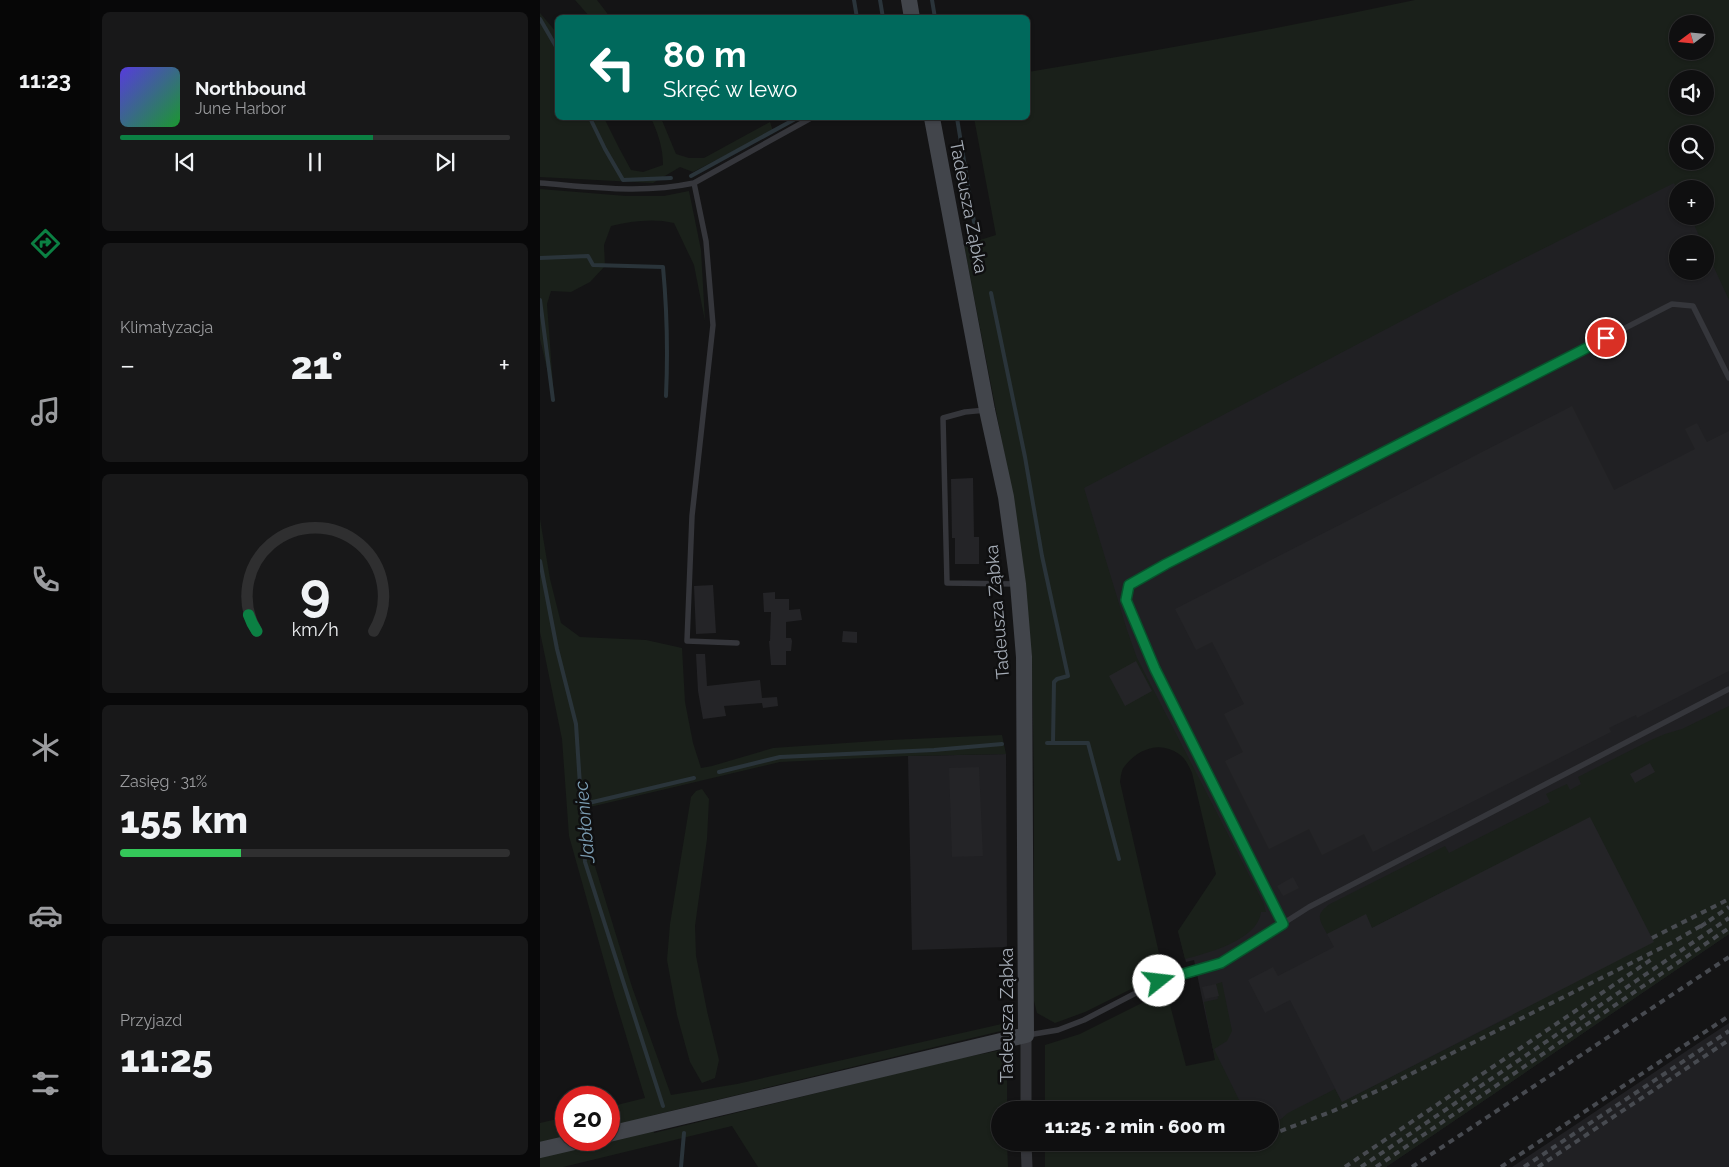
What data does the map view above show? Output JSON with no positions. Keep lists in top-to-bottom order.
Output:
{
  "streets": {
    "street": ["Tadeusza Ząbka"]
  },
  "water": ["Jabłoniec"],
  "north": "left",
  "page": {
    "tabs": "11:23",
    "map_buttons": ["+", "−"],
    "turn": ["80 m", "Skręć w lewo"],
    "song": ["Northbound", "June Harbor"],
    "tile": [
      "Klimatyzacja",
      ["Zasięg · 31%", "155 km"],
      ["Przyjazd", "11:25"]
    ],
    "heat": ["−", "21°", "+"],
    "limit": "20",
    "trip": "11:25 · 2 min · 600 m",
    "gauge": ["9", "km/h"]
  }
}
